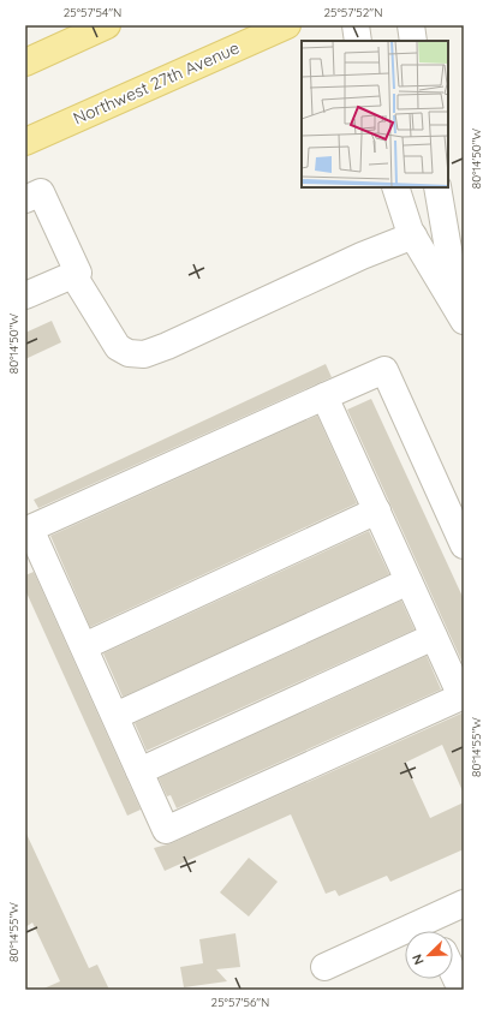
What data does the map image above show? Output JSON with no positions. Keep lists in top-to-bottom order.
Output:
{
  "streets": {
    "main road": ["Northwest 27th Avenue"]
  },
  "north": "bottom left",
  "coordinates": [
    "25°57'54\"N",
    "25°57'52\"N",
    "80°14'50\"W",
    "80°14'55\"W",
    "25°57'56\"N"
  ]
}
